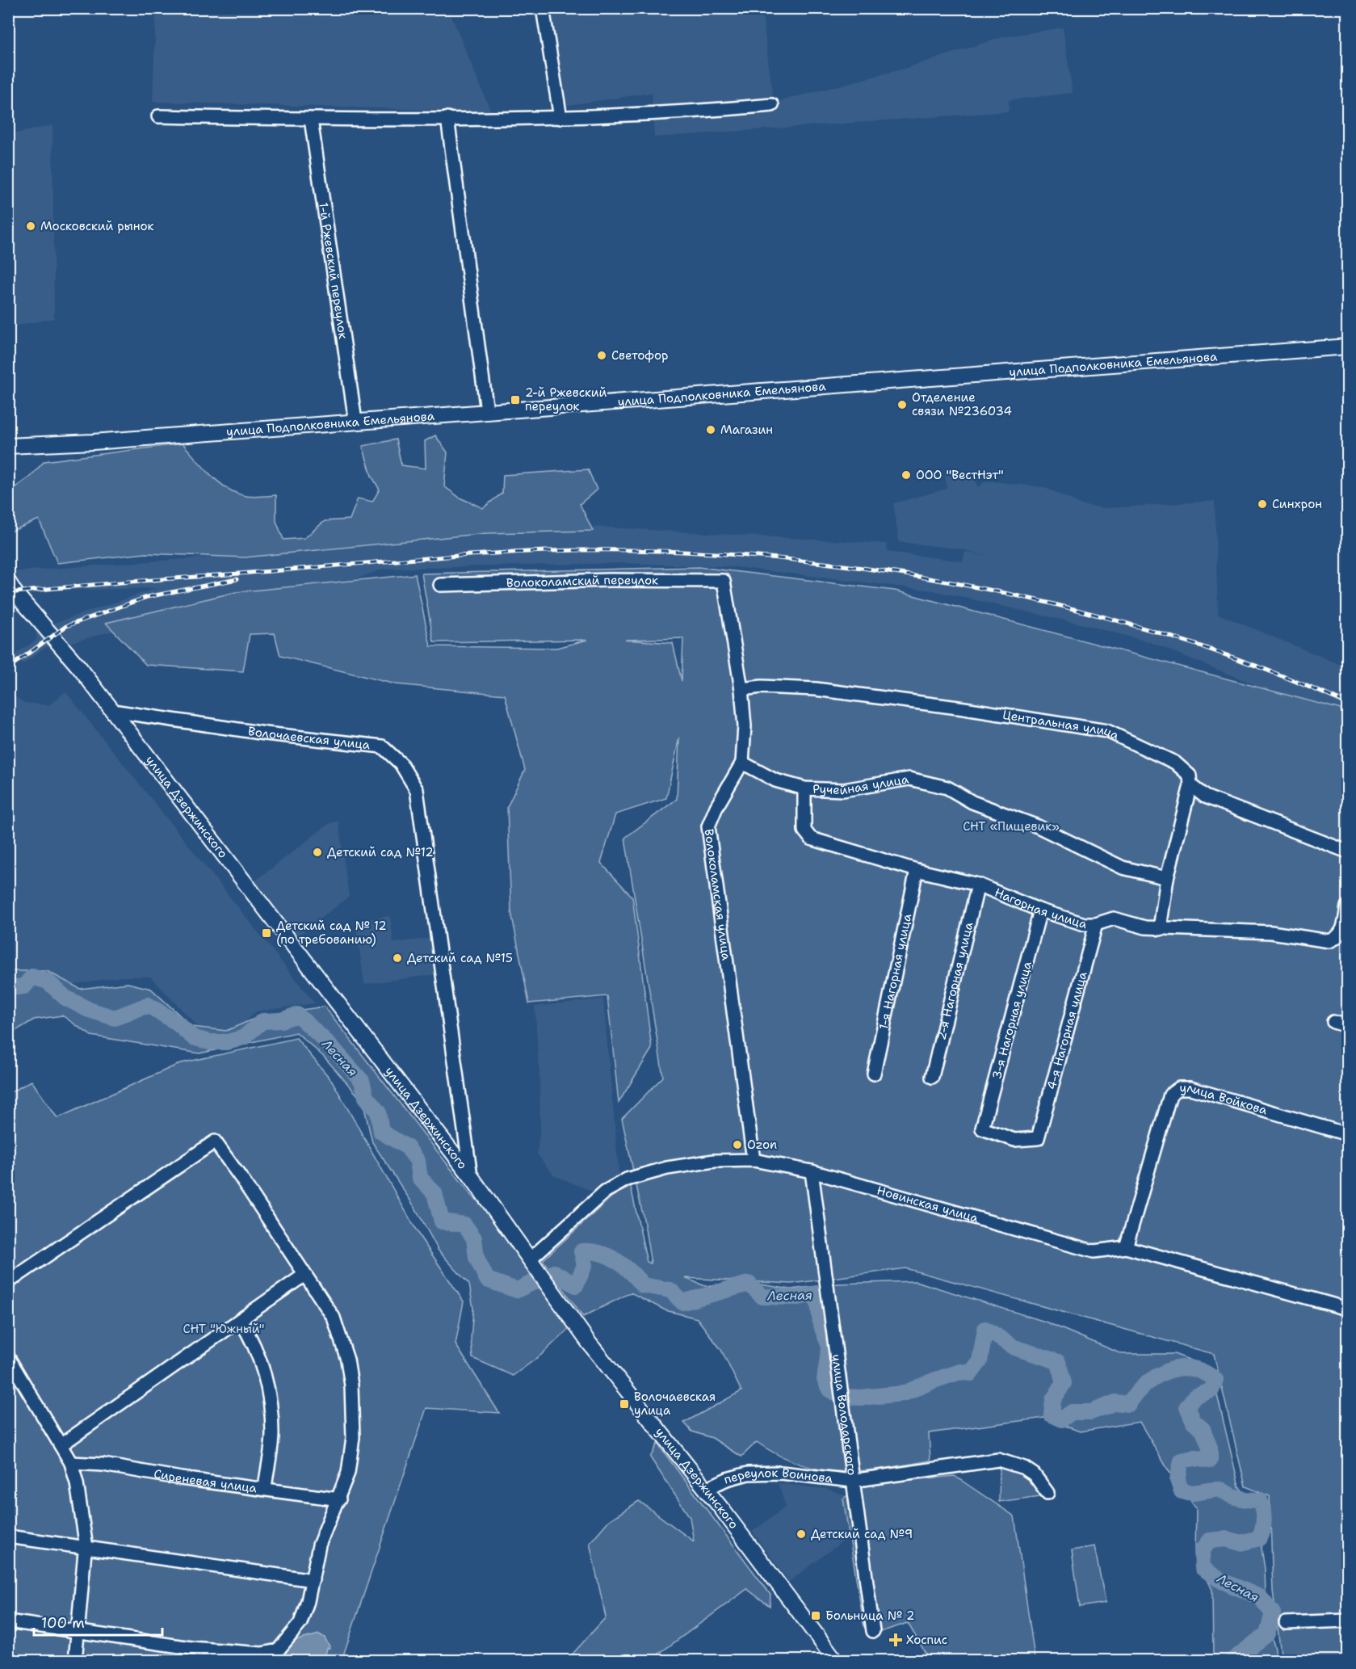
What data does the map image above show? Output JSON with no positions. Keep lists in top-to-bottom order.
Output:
{
  "streets": {
    "main road": ["улица Подполковника Емельянова", "улица Дзержинского"],
    "street": [
      "1-й Ржевский переулок",
      "Волоколамский переулок",
      "Центральная улица",
      "Волочаевская улица",
      "Ручейная улица",
      "Волоколамская улица",
      "Нагорная улица",
      "1-я Нагорная улица",
      "2-я Нагорная улица",
      "3-я Нагорная улица",
      "4-я Нагорная улица",
      "улица Войкова",
      "Новинская улица",
      "улица Володарского",
      "Сиреневая улица",
      "переулок Воинова"
    ]
  },
  "crossings": [
    ["1-й Ржевский переулок", "улица Подполковника Емельянова"],
    ["Волоколамский переулок", "Волоколамская улица"],
    ["Центральная улица", "Волоколамская улица"],
    ["Волочаевская улица", "улица Дзержинского"],
    ["Ручейная улица", "Волоколамская улица"],
    ["Ручейная улица", "Нагорная улица"],
    ["улица Дзержинского", "Новинская улица"],
    ["улица Дзержинского", "переулок Воинова"],
    ["Волоколамская улица", "Новинская улица"],
    ["Нагорная улица", "1-я Нагорная улица"],
    ["Нагорная улица", "2-я Нагорная улица"],
    ["Нагорная улица", "3-я Нагорная улица"],
    ["Нагорная улица", "4-я Нагорная улица"],
    ["3-я Нагорная улица", "4-я Нагорная улица"],
    ["улица Войкова", "Новинская улица"],
    ["Новинская улица", "улица Володарского"],
    ["улица Володарского", "переулок Воинова"]
  ],
  "water": ["Лесная"],
  "parks": ["СНТ «Пищевик»", "СНТ \"Южный\""],
  "places": {
    "other": [
      "Московский рынок",
      "Светофор",
      "Отделение связи №236034",
      "Магазин",
      "ООО \"ВестНэт\"",
      "Синхрон",
      "Детский сад №12",
      "Детский сад №15",
      "Ozon",
      "Детский сад №9"
    ],
    "transit": [
      "2-й Ржевский переулок",
      "Детский сад № 12 (по требованию)",
      "Волочаевская улица",
      "Больница № 2"
    ],
    "health": ["Хоспис"]
  },
  "scale_bar": "100 m"
}
